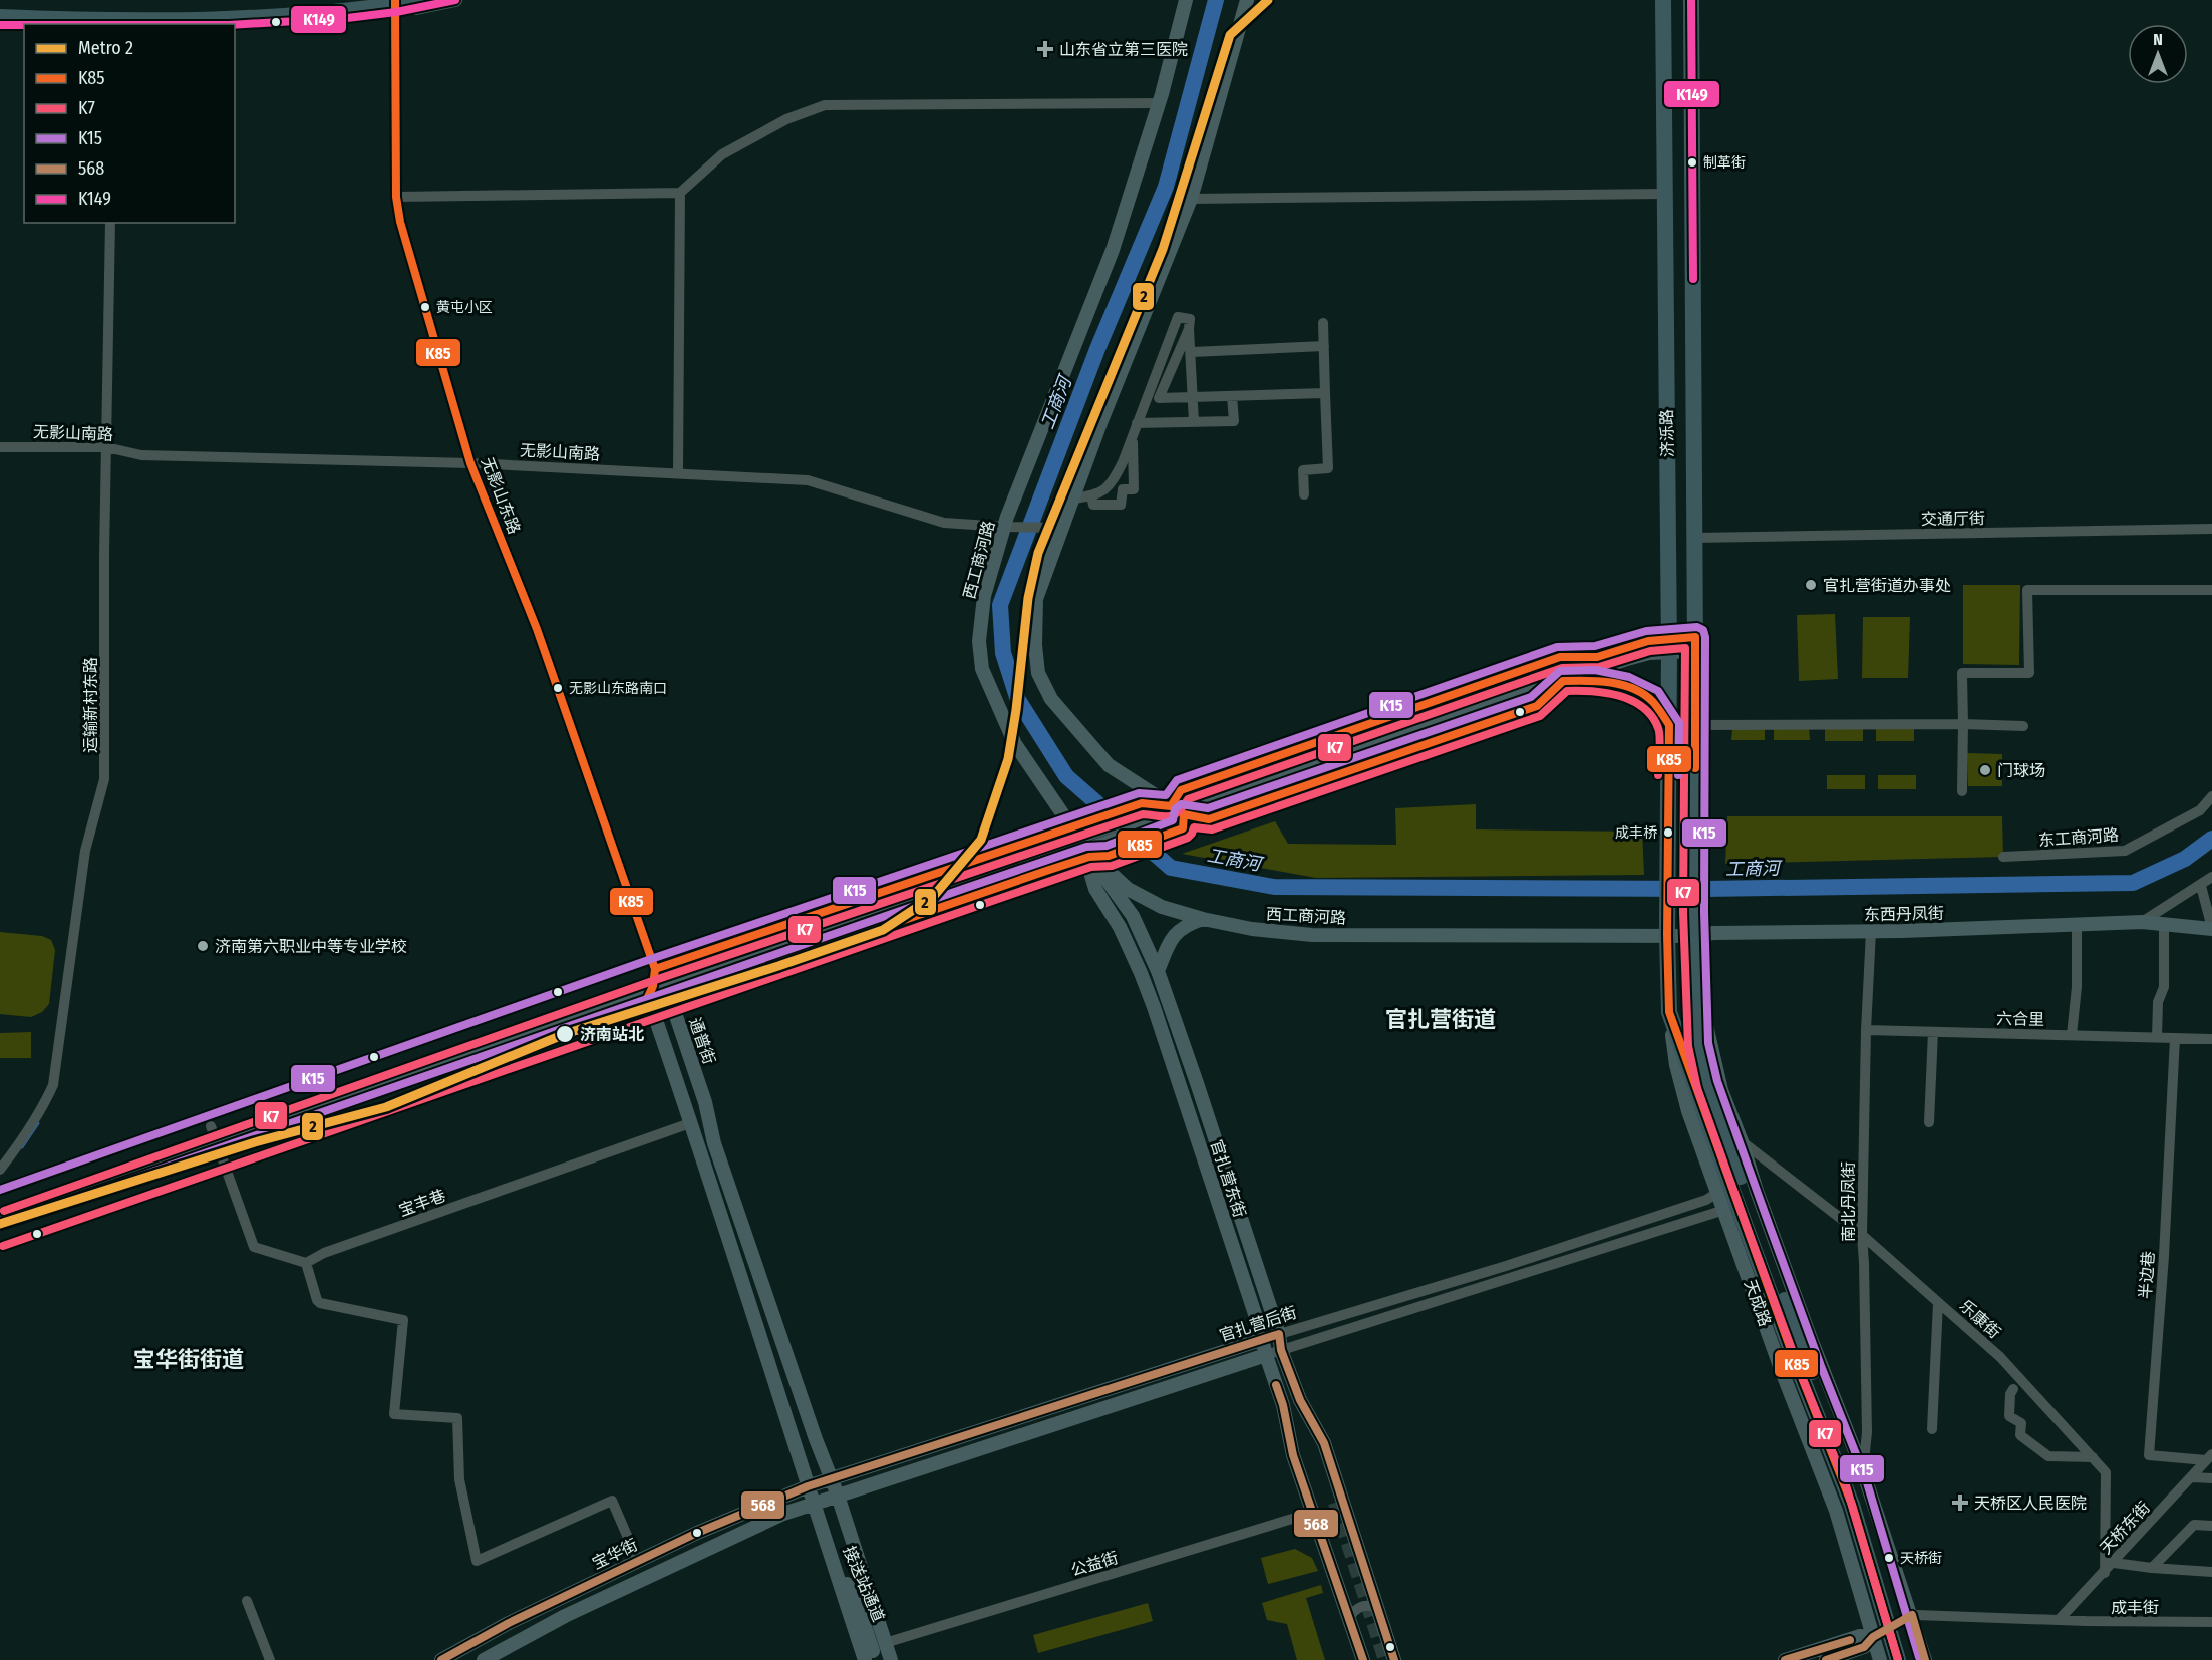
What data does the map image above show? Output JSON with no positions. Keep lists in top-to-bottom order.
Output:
{
  "streets": {
    "highway": ["济泺路", "天成路"],
    "main road": [
      "西工商河路",
      "东西丹凤街",
      "通普街",
      "官扎营东街",
      "官扎营后街",
      "宝华街",
      "接送站通道"
    ],
    "street": [
      "无影山南路",
      "无影山东路",
      "交通厅街",
      "运输新村东路",
      "东工商河路",
      "六合里",
      "南北丹凤街",
      "宝丰巷",
      "半边巷",
      "乐康街",
      "天桥东街",
      "公益街",
      "成丰街"
    ]
  },
  "crossings": [
    ["无影山南路", "无影山东路"],
    ["无影山南路", "西工商河路"],
    ["无影山南路", "运输新村东路"],
    ["济泺路", "交通厅街"],
    ["济泺路", "西工商河路"],
    ["济泺路", "东西丹凤街"],
    ["济泺路", "天成路"],
    ["西工商河路", "东西丹凤街"],
    ["西工商河路", "官扎营东街"],
    ["西工商河路", "天成路"],
    ["东西丹凤街", "南北丹凤街"],
    ["东西丹凤街", "天成路"],
    ["六合里", "南北丹凤街"],
    ["六合里", "半边巷"],
    ["通普街", "官扎营后街"],
    ["通普街", "宝华街"],
    ["通普街", "公益街"],
    ["官扎营东街", "官扎营后街"],
    ["官扎营东街", "公益街"],
    ["南北丹凤街", "天成路"],
    ["南北丹凤街", "乐康街"],
    ["半边巷", "天桥东街"],
    ["天成路", "乐康街"],
    ["天成路", "官扎营后街"],
    ["乐康街", "天桥东街"],
    ["官扎营后街", "宝华街"],
    ["天桥东街", "成丰街"],
    ["宝华街", "接送站通道"]
  ],
  "districts": ["官扎营街道", "宝华街街道"],
  "water": ["工商河"],
  "places": {
    "health": ["山东省立第三医院", "天桥区人民医院"],
    "other": [
      "制革街",
      "黄屯小区",
      "官扎营街道办事处",
      "无影山东路南口",
      "门球场",
      "成丰桥",
      "济南第六职业中等专业学校",
      "济南站北",
      "天桥街"
    ]
  },
  "lines": [
    "metro line 2",
    "transit line K85",
    "transit line K149",
    "transit line K15",
    "transit line K7",
    "transit line 568"
  ],
  "legend": [
    "Metro 2",
    "K85",
    "K7",
    "K15",
    "568",
    "K149"
  ],
  "north": "top"
}
